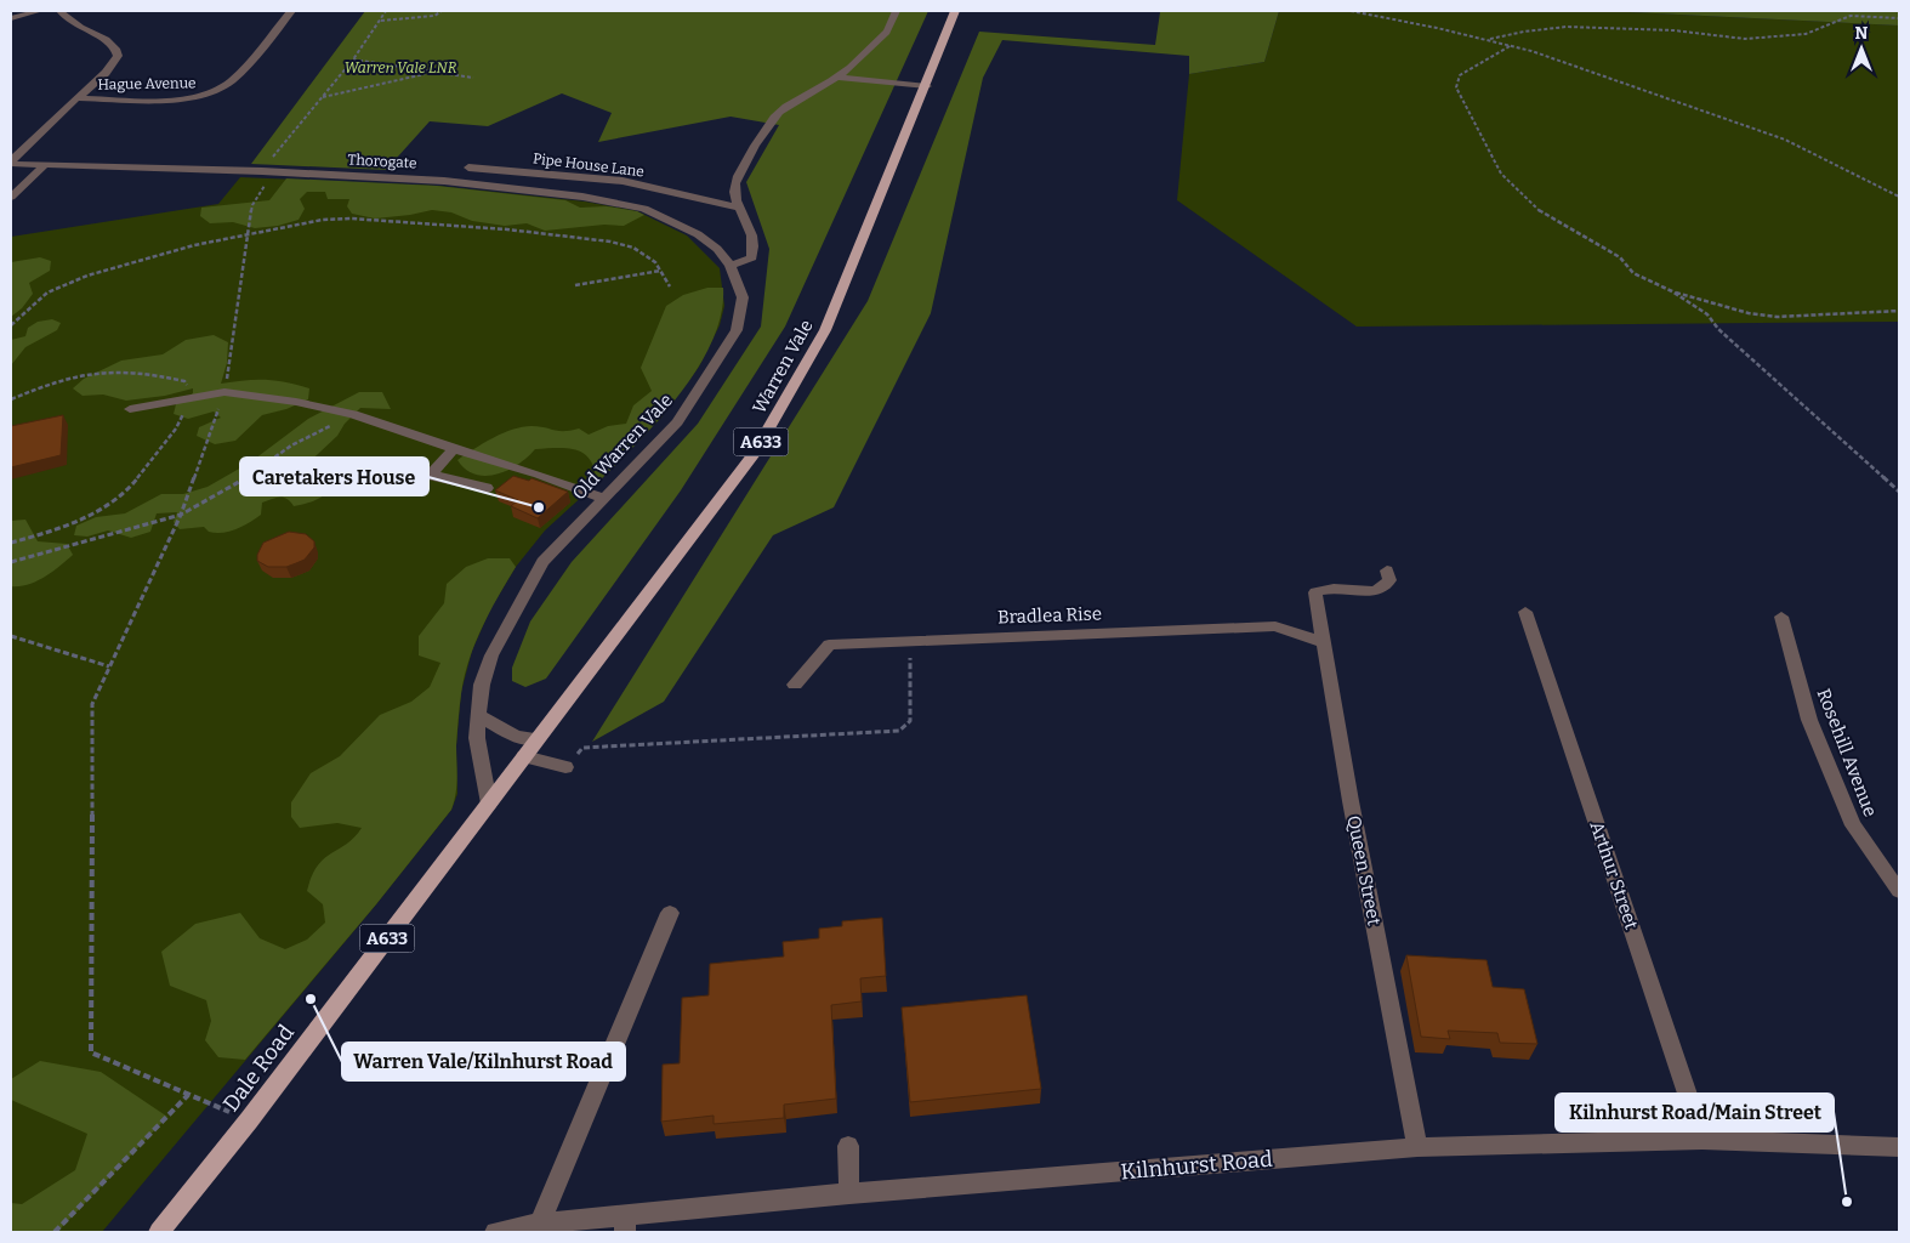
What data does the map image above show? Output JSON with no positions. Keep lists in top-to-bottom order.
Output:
{
  "streets": {
    "main road": ["Warren Vale", "A633", "Dale Road"],
    "street": [
      "Hague Avenue",
      "Thorogate",
      "Pipe House Lane",
      "Old Warren Vale",
      "Bradlea Rise",
      "Rosehill Avenue",
      "Queen Street",
      "Arthur Street",
      "Kilnhurst Road"
    ]
  },
  "crossings": [
    ["Thorogate", "Old Warren Vale"],
    ["Warren Vale", "Dale Road"],
    ["Old Warren Vale", "Dale Road"],
    ["Bradlea Rise", "Queen Street"],
    ["Queen Street", "Kilnhurst Road"],
    ["Arthur Street", "Kilnhurst Road"]
  ],
  "parks": ["Warren Vale LNR"],
  "places": ["Caretakers House", "Warren Vale/Kilnhurst Road", "Kilnhurst Road/Main Street"],
  "north": "top"
}
